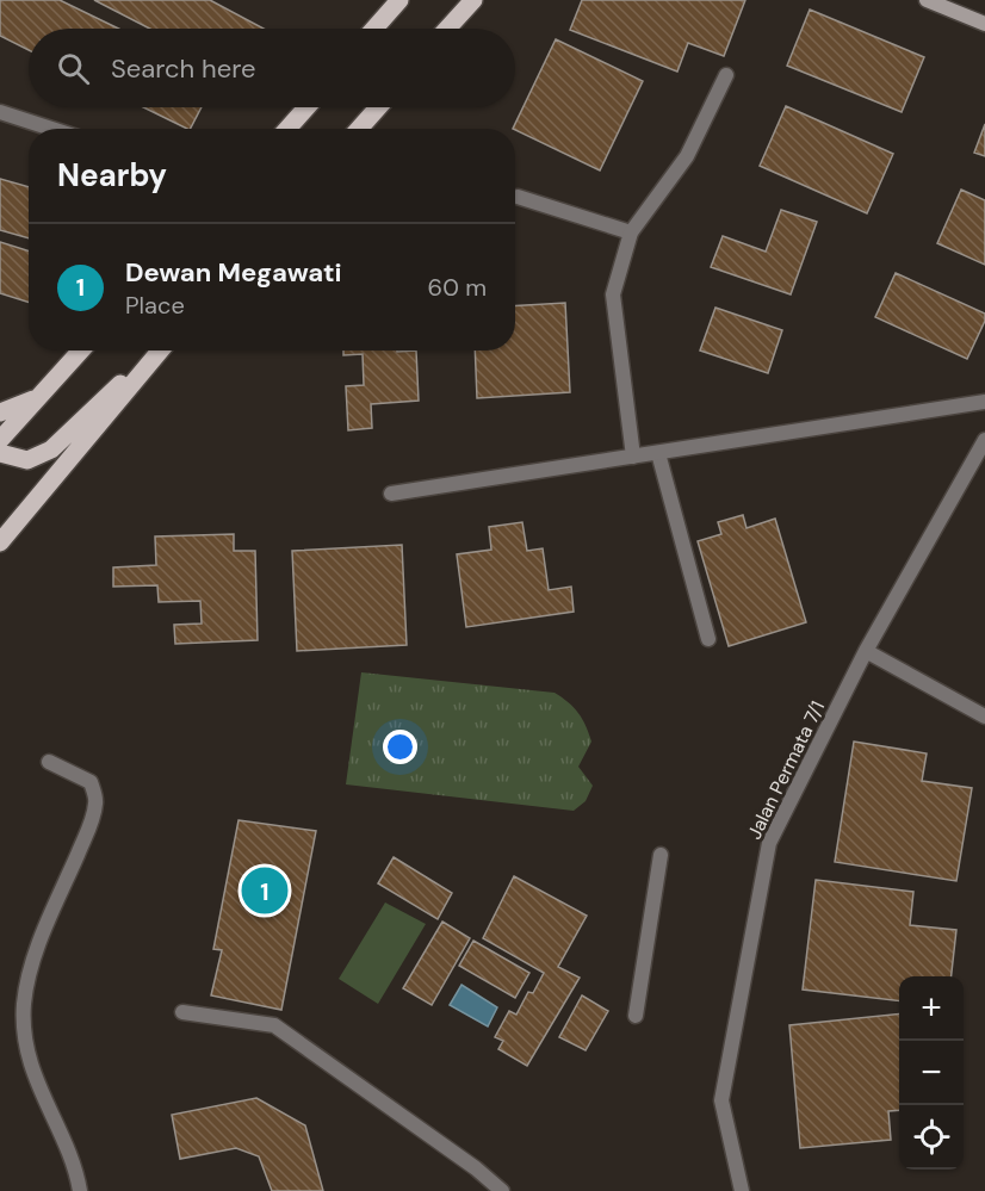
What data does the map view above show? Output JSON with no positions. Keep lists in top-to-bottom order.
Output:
{
  "streets": {
    "street": ["Jalan Permata 7/1"]
  },
  "page": {
    "search": "Search here",
    "heading": "Nearby",
    "list": [
      {
        "mark": "1",
        "name": "Dewan Megawati",
        "note": "Place",
        "value": "60 m"
      }
    ],
    "pins": "1",
    "map_buttons": ["+", "−"]
  }
}
